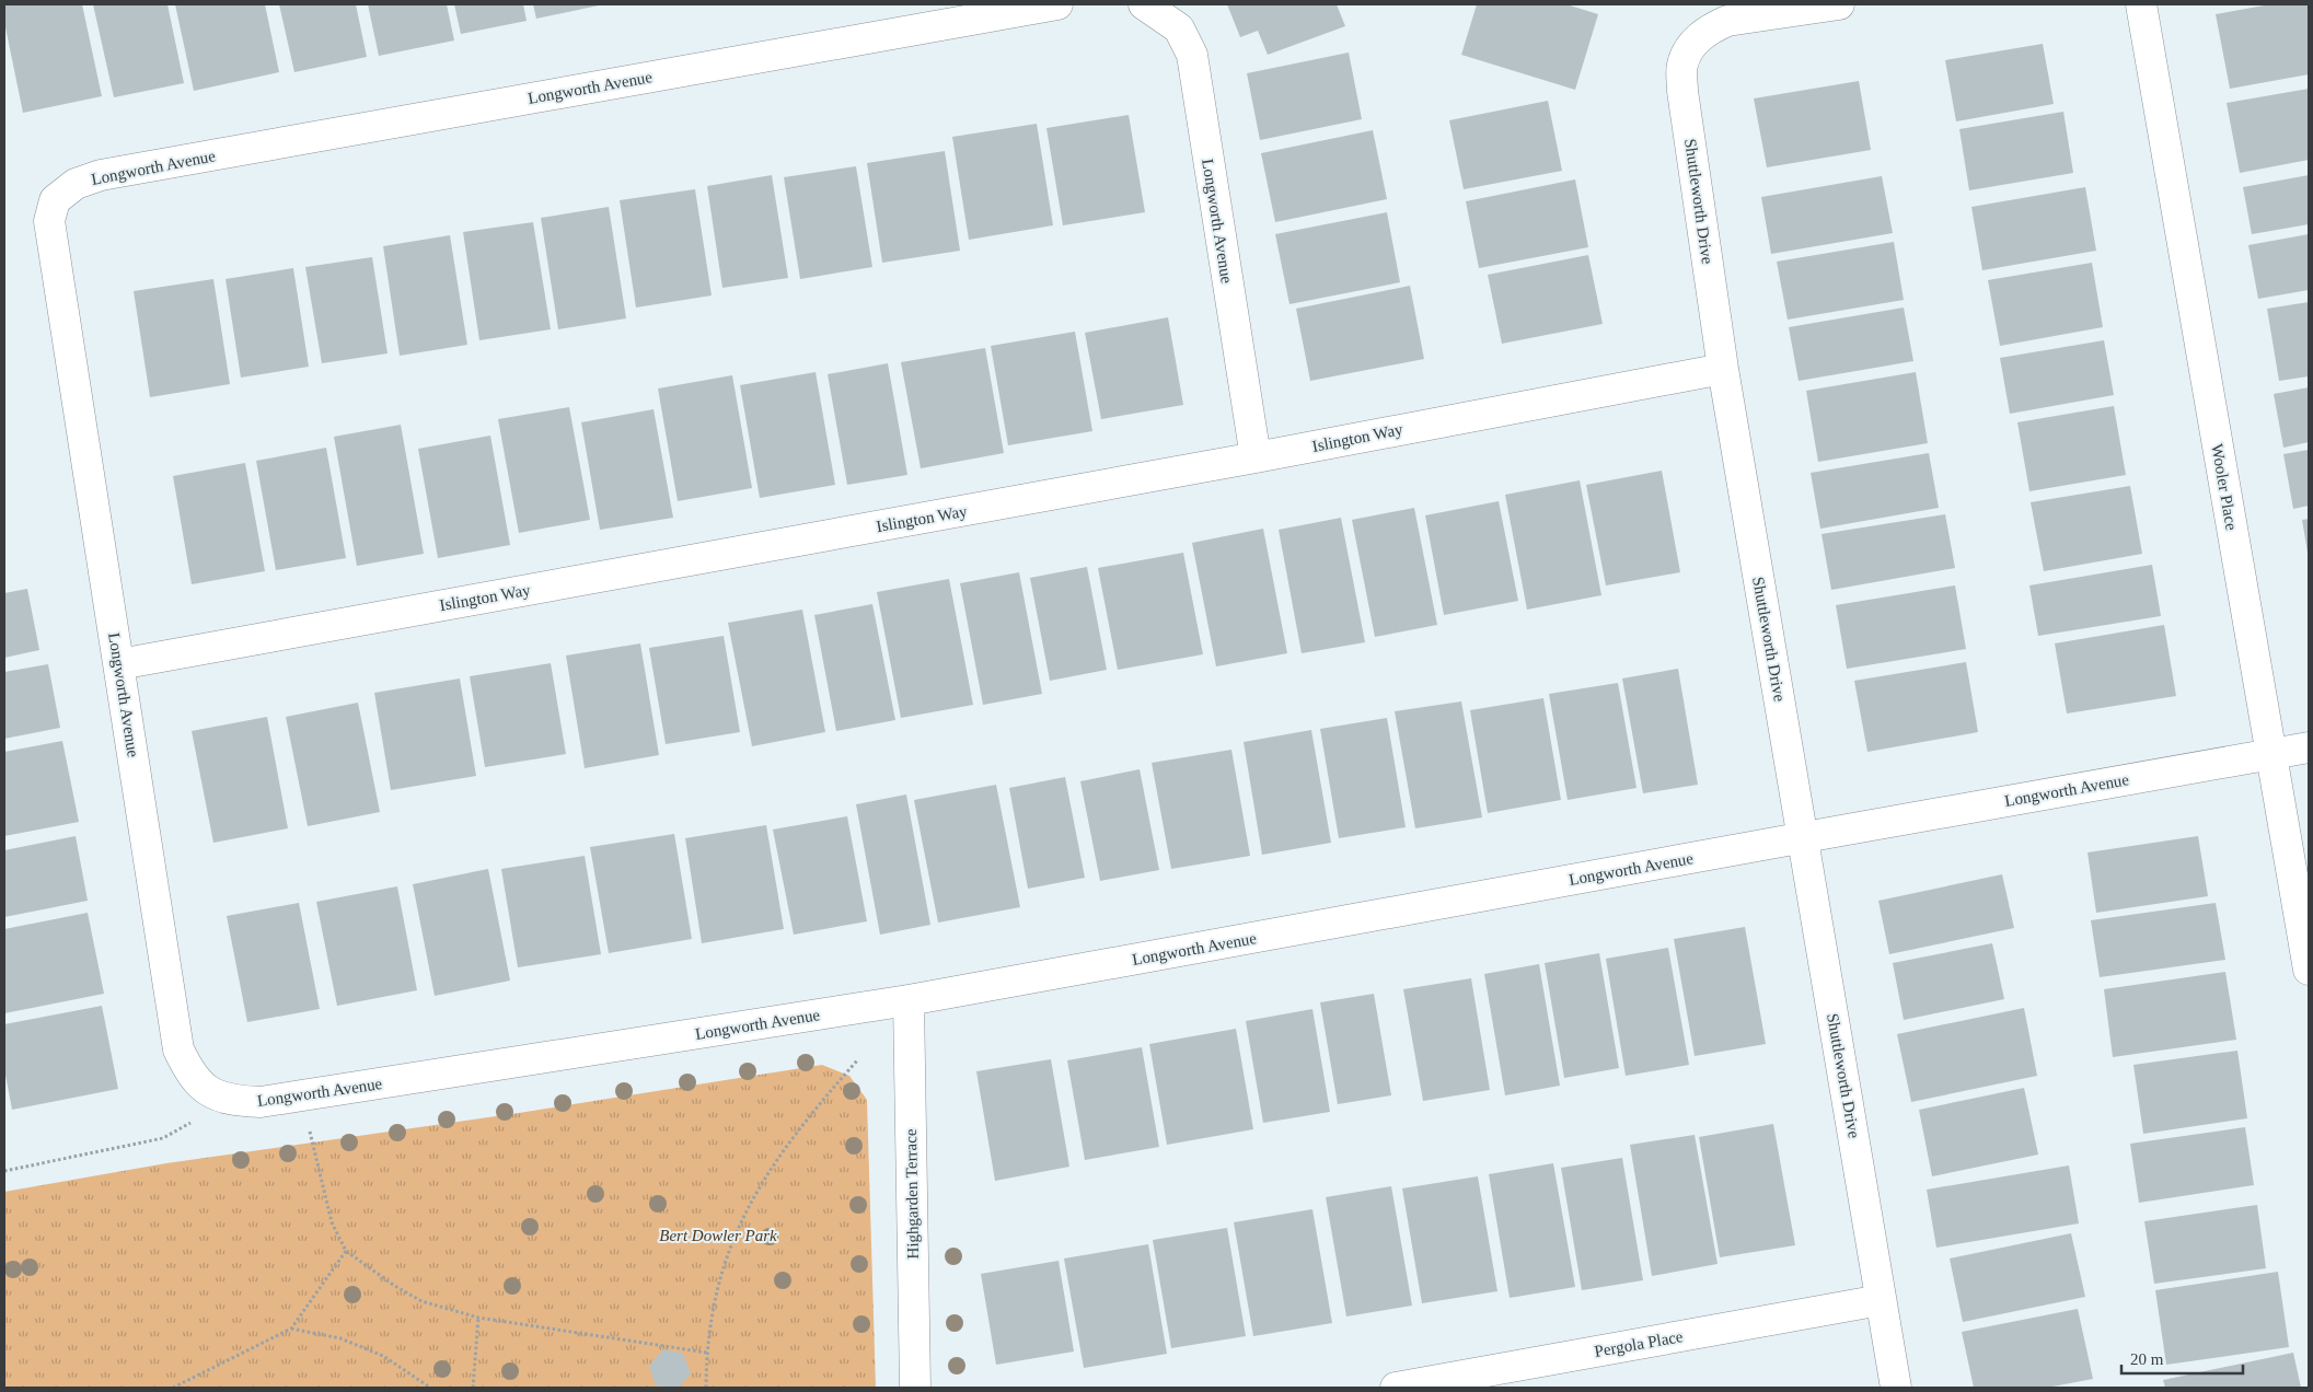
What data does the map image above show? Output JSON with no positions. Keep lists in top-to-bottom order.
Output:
{
  "streets": {
    "street": [
      "Longworth Avenue",
      "Shuttleworth Drive",
      "Islington Way",
      "Wooler Place",
      "Highgarden Terrace",
      "Pergola Place"
    ]
  },
  "crossings": [
    ["Longworth Avenue", "Shuttleworth Drive"],
    ["Longworth Avenue", "Islington Way"],
    ["Longworth Avenue", "Wooler Place"],
    ["Longworth Avenue", "Highgarden Terrace"],
    ["Shuttleworth Drive", "Islington Way"],
    ["Shuttleworth Drive", "Pergola Place"]
  ],
  "parks": ["Bert Dowler Park"],
  "scale_bar": "20 m"
}
